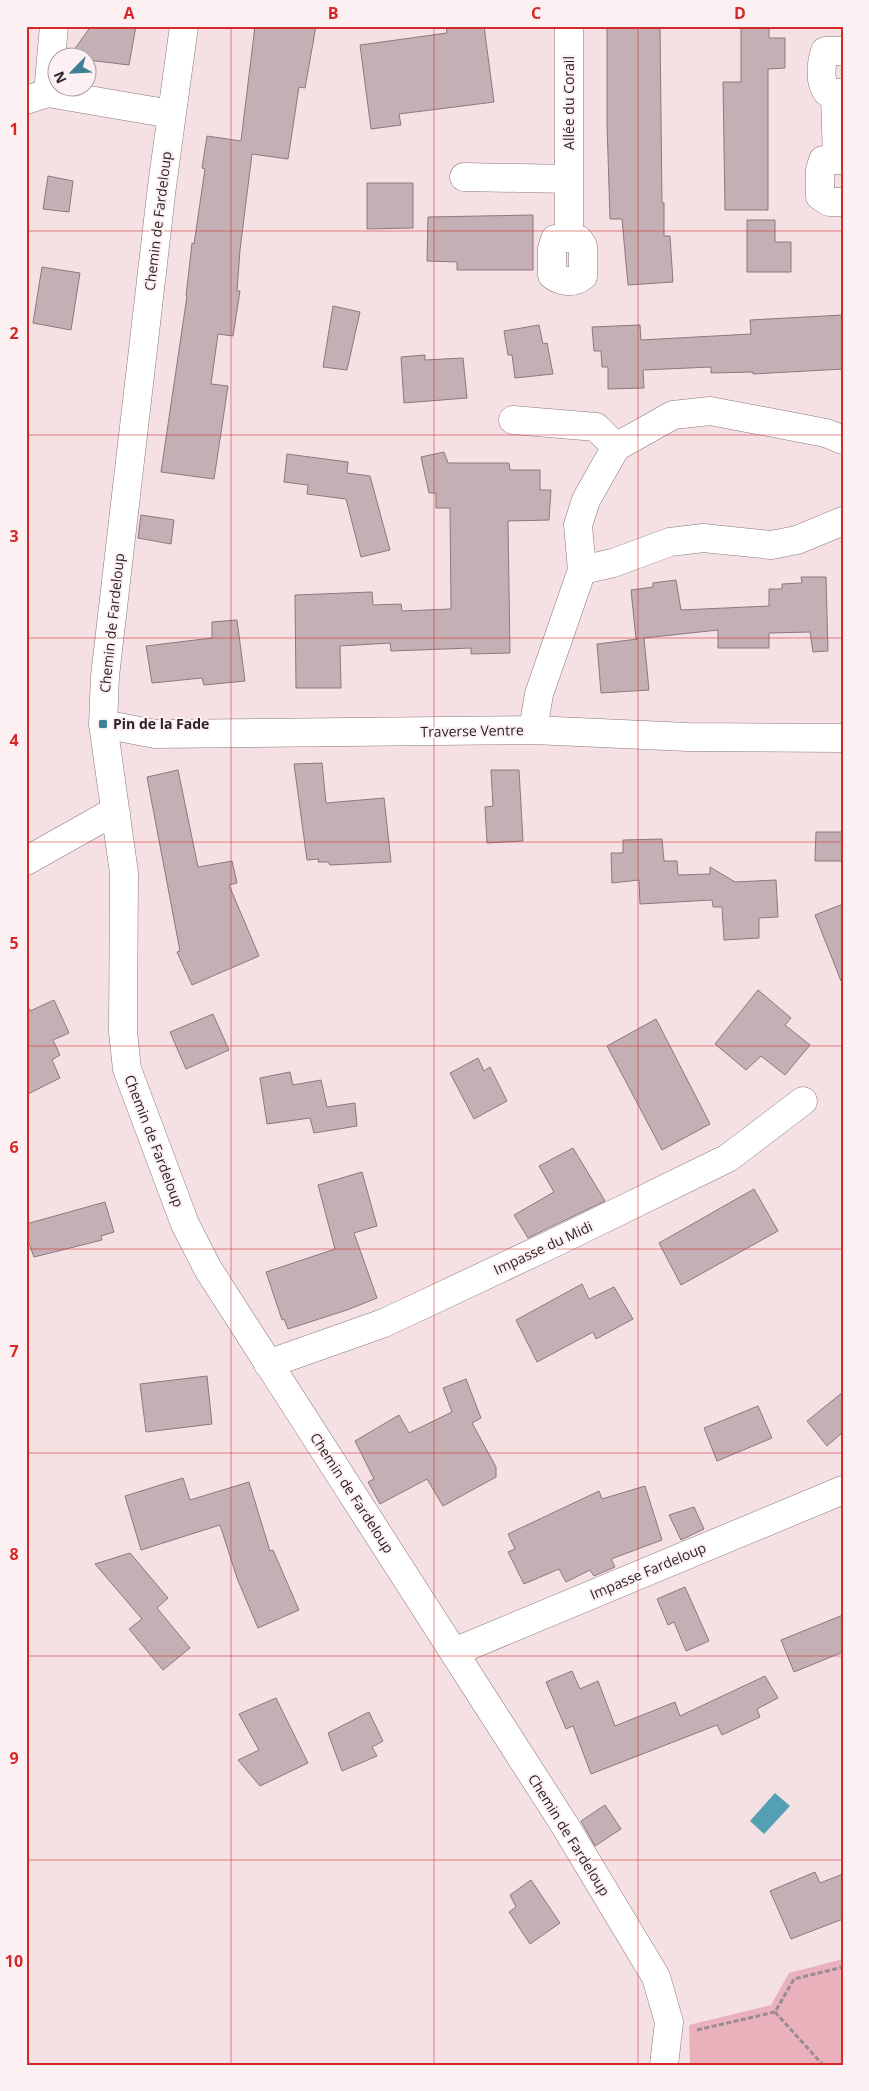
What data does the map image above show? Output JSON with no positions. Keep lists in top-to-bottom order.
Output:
{
  "streets": {
    "street": [
      "Allée du Corail",
      "Chemin de Fardeloup",
      "Traverse Ventre",
      "Impasse du Midi",
      "Impasse Fardeloup"
    ]
  },
  "crossings": [
    ["Chemin de Fardeloup", "Traverse Ventre"],
    ["Chemin de Fardeloup", "Impasse du Midi"],
    ["Chemin de Fardeloup", "Impasse Fardeloup"]
  ],
  "places": {
    "transit": ["Pin de la Fade"]
  },
  "north": "bottom left",
  "grid": {
    "columns": [
      "A",
      "B",
      "C",
      "D"
    ],
    "rows": [
      "1",
      "2",
      "3",
      "4",
      "5",
      "6",
      "7",
      "8",
      "9",
      "10"
    ]
  }
}
